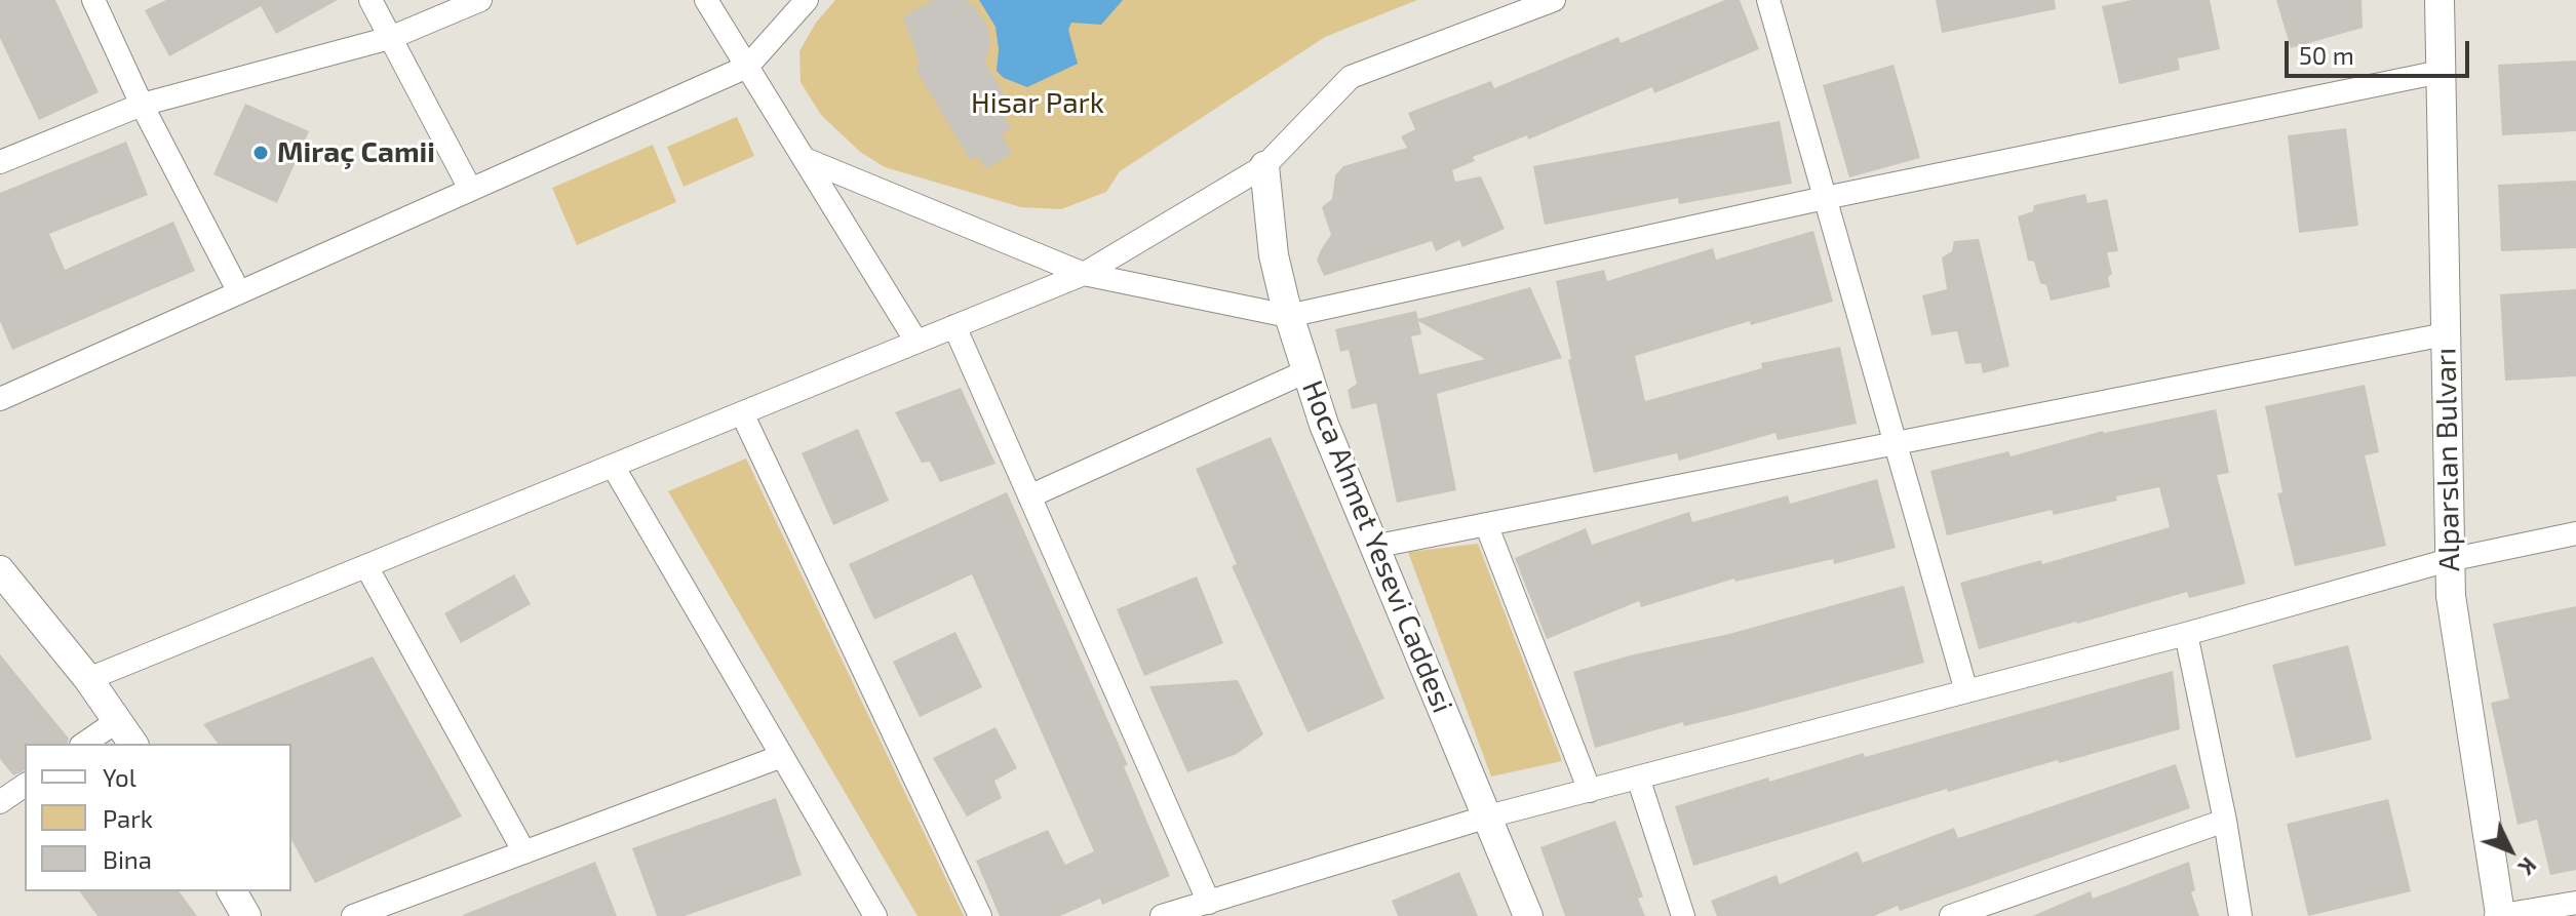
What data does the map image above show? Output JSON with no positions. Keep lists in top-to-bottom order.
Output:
{
  "streets": {
    "street": ["Alparslan Bulvarı", "Hoca Ahmet Yesevi Caddesi"]
  },
  "parks": ["Hisar Park"],
  "places": ["Miraç Camii"],
  "legend": ["Yol", "Park", "Bina"],
  "scale_bar": "50 m",
  "north": "bottom right"
}
